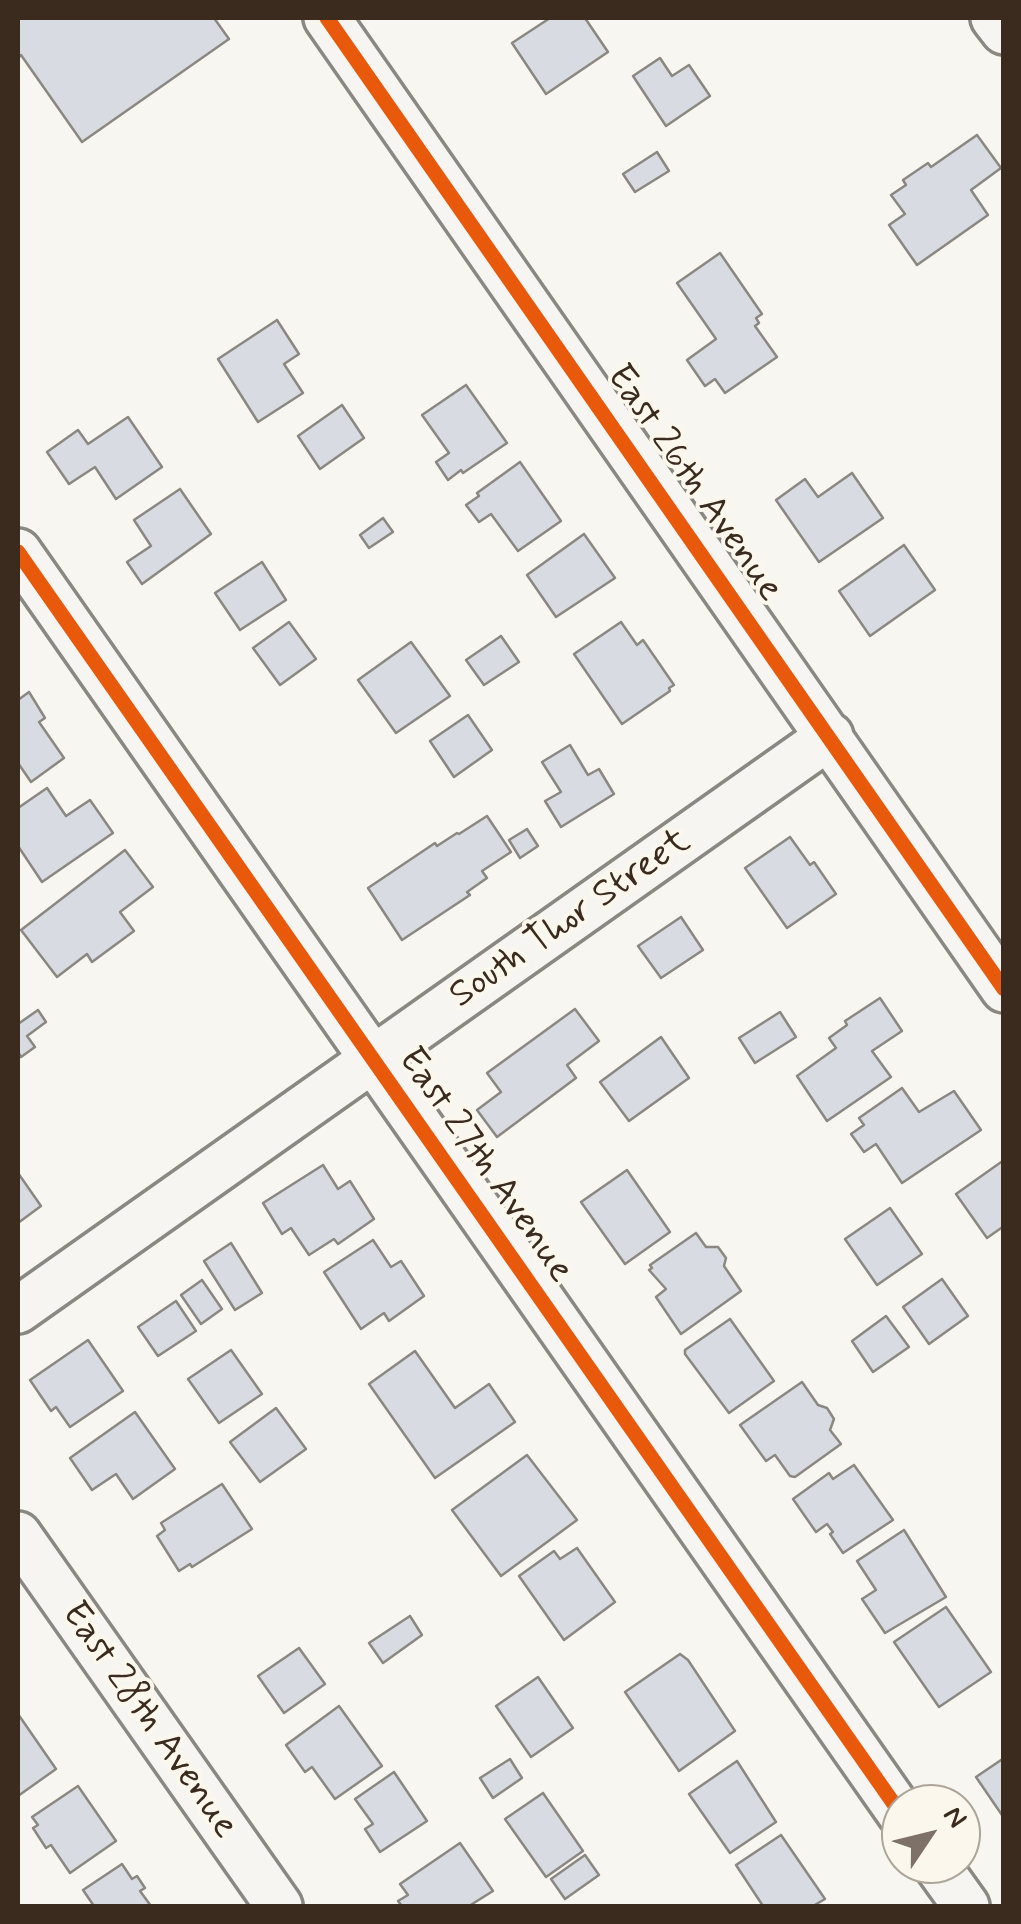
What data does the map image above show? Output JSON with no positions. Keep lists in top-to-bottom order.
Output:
{
  "streets": {
    "street": [
      "East 26th Avenue",
      "South Thor Street",
      "East 27th Avenue",
      "East 28th Avenue"
    ]
  },
  "crossings": [
    ["East 26th Avenue", "South Thor Street"],
    ["South Thor Street", "East 27th Avenue"]
  ],
  "north": "top right"
}
